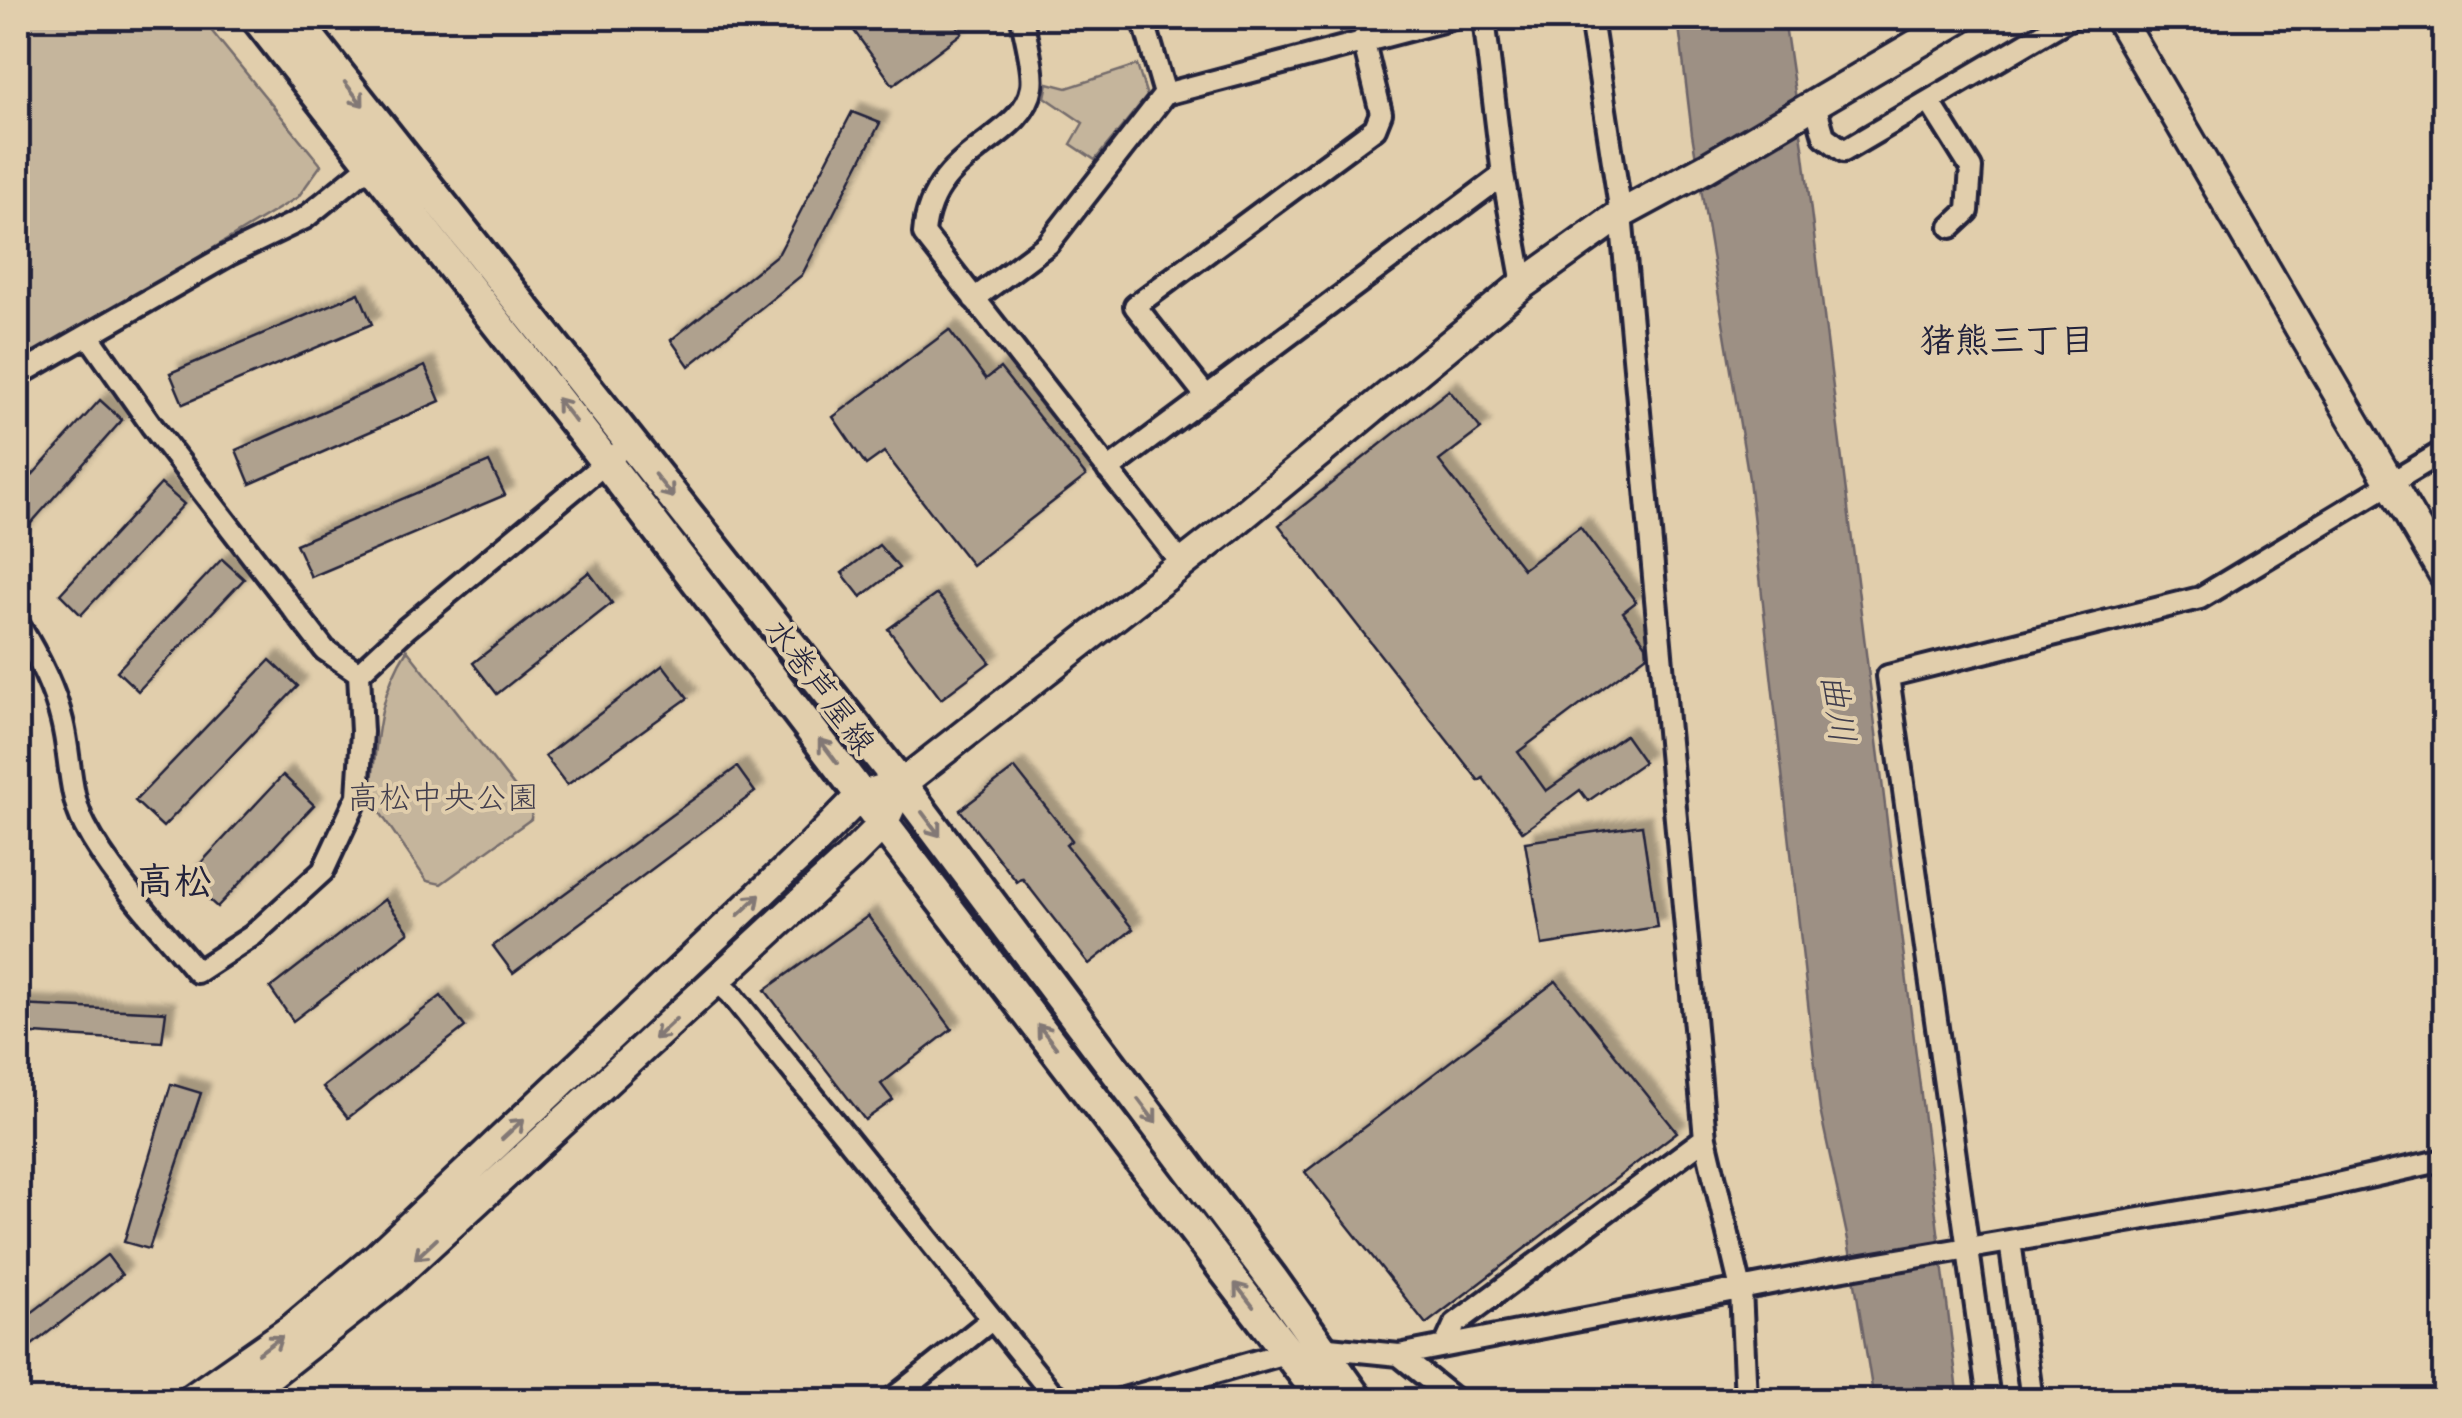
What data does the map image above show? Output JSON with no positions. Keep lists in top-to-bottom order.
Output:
{
  "streets": {
    "main road": ["水巻芦屋線"]
  },
  "districts": ["猪熊三丁目", "高松"],
  "water": ["曲川"],
  "parks": ["高松中央公園"]
}
